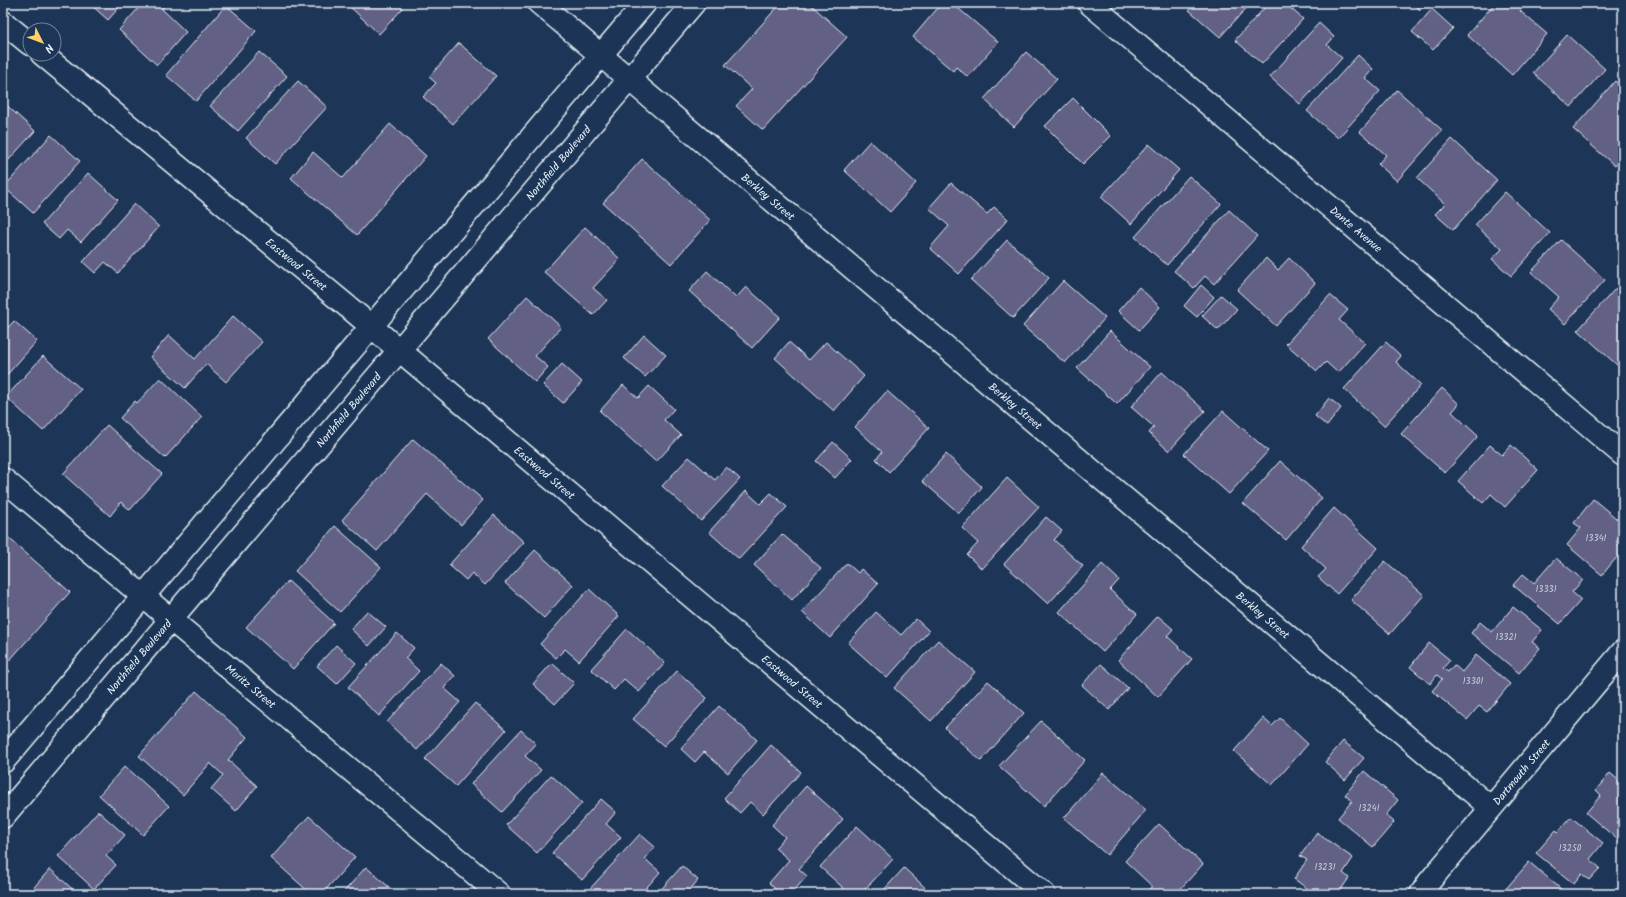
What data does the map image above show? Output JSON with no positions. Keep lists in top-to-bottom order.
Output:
{
  "streets": {
    "street": [
      "Northfield Boulevard",
      "Berkley Street",
      "Dante Avenue",
      "Eastwood Street",
      "Moritz Street",
      "Dartmouth Street"
    ]
  },
  "crossings": [
    ["Northfield Boulevard", "Berkley Street"],
    ["Northfield Boulevard", "Eastwood Street"],
    ["Northfield Boulevard", "Moritz Street"],
    ["Berkley Street", "Dartmouth Street"]
  ],
  "house_numbers": [
    "13341",
    "13331",
    "13321",
    "13301",
    "13241",
    "13250",
    "13231"
  ],
  "north": "bottom right"
}
